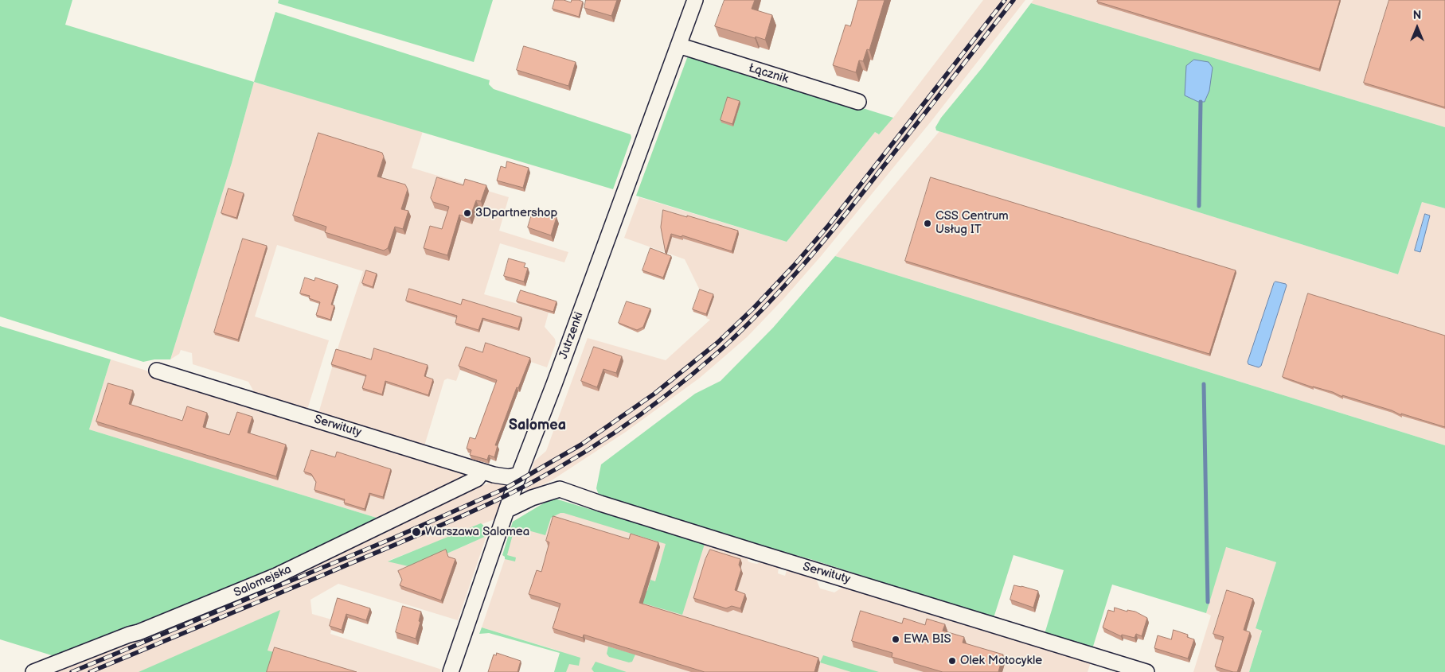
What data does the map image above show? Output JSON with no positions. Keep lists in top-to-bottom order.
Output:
{
  "streets": {
    "street": [
      "Łącznik",
      "Jutrzenki",
      "Serwituty",
      "Salomejska"
    ]
  },
  "crossings": [
    ["Łącznik", "Jutrzenki"],
    ["Jutrzenki", "Serwituty"],
    ["Serwituty", "Salomejska"]
  ],
  "districts": ["Salomea"],
  "places": [
    "3Dpartnershop",
    "CSS Centrum Usług IT",
    "Warszawa Salomea",
    "EWA BIS",
    "Olek Motocykle"
  ],
  "north": "top"
}
